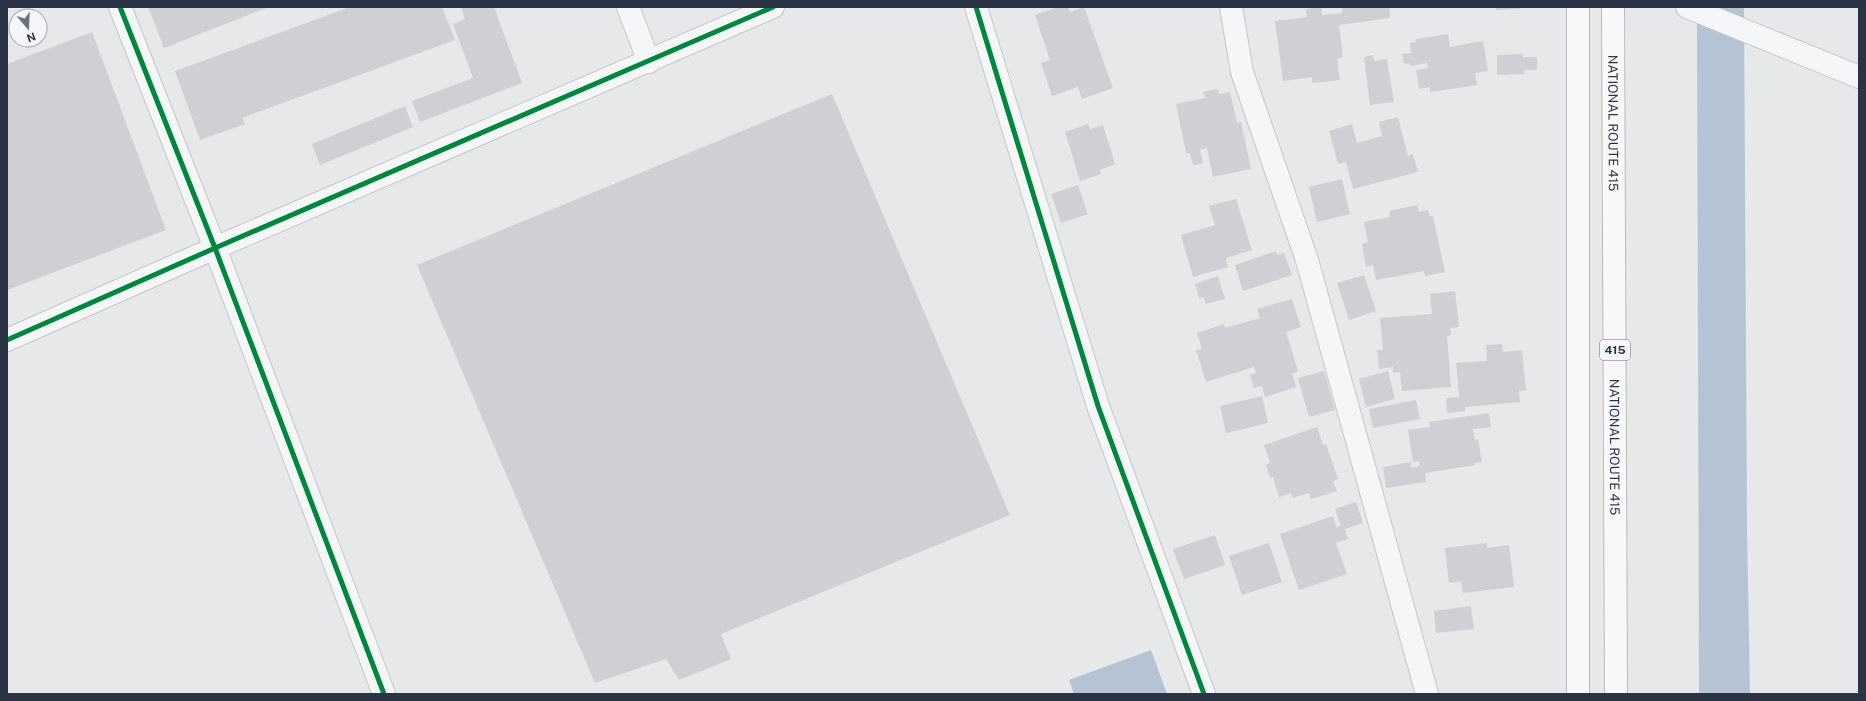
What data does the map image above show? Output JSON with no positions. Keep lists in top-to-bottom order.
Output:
{
  "streets": {
    "highway": ["NATIONAL ROUTE 415", "415"]
  },
  "north": "bottom"
}
